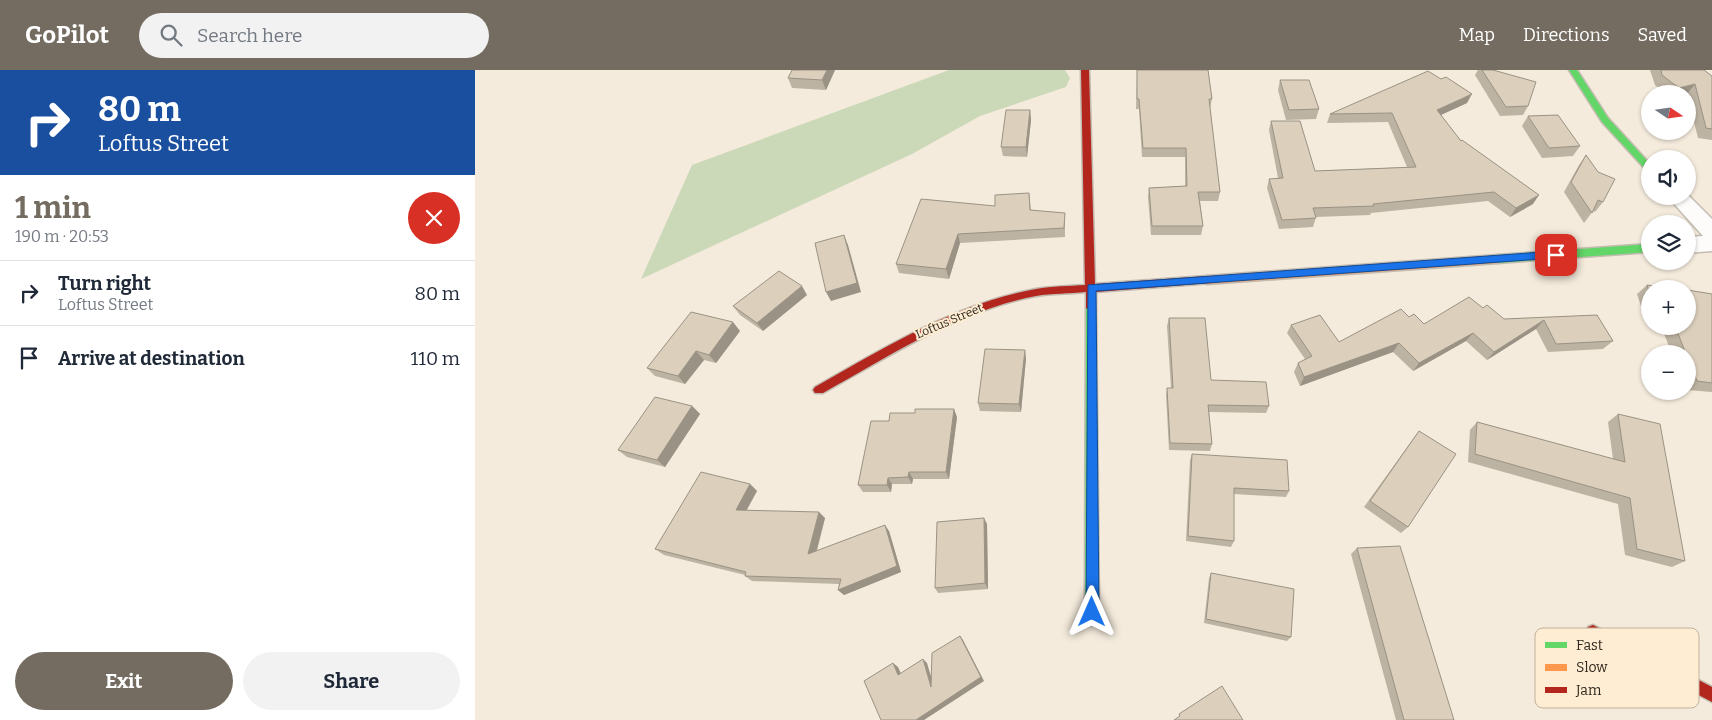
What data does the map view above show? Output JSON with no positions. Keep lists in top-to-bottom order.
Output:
{
  "streets": {
    "street": ["Loftus Street"]
  },
  "legend": ["Fast", "Slow", "Jam"],
  "north": "right",
  "page": {
    "header": "GoPilot",
    "search": "Search here",
    "nav": ["Map", "Directions", "Saved"],
    "turn": ["80 m", "Loftus Street"],
    "map_buttons": ["+", "−"],
    "heading": ["1 min", "190 m · 20:53"],
    "list": [
      {
        "name": "Turn right",
        "note": "Loftus Street",
        "value": "80 m"
      },
      {
        "name": "Arrive at destination",
        "value": "110 m"
      }
    ],
    "buttons": ["Exit", "Share"]
  }
}
